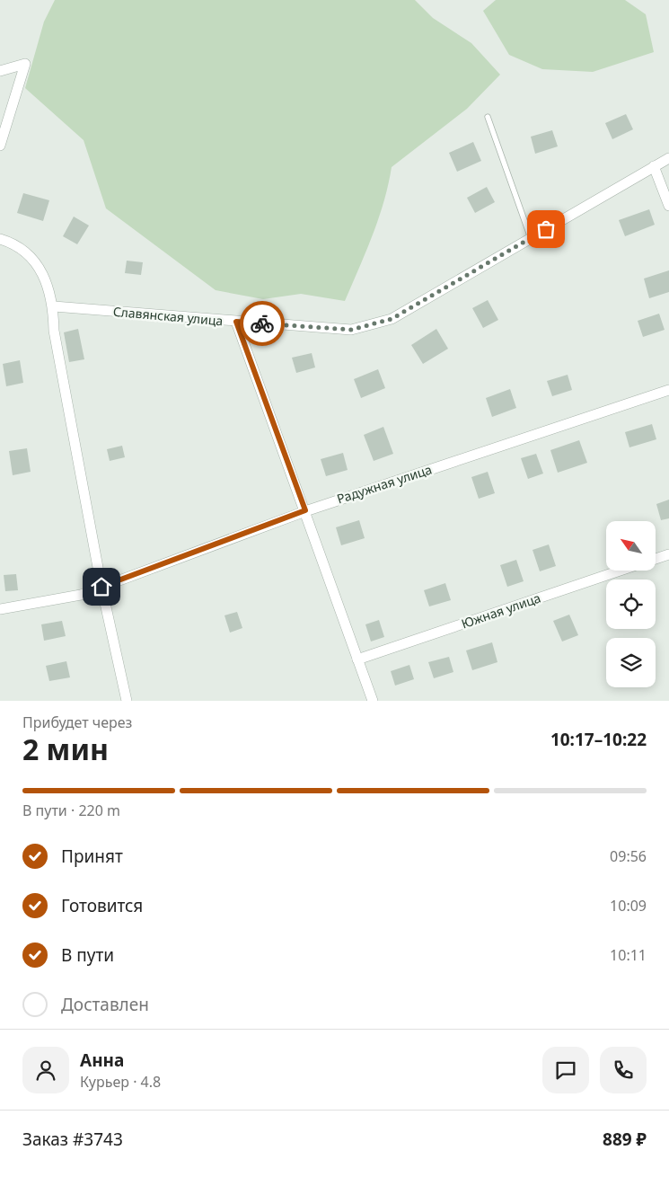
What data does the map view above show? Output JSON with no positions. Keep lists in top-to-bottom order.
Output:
{
  "streets": {
    "street": ["Славянская улица", "Радужная улица", "Южная улица"]
  },
  "north": "top left",
  "page": {
    "heading": ["2 мин", "Прибудет через", "10:17–10:22"],
    "panel": [
      "Анна",
      "Курьер · 4.8",
      "Заказ #3743",
      "889 ₽"
    ],
    "bar": "В пути · 220 m",
    "list": [
      ["Принят", "09:56"],
      ["Готовится", "10:09"],
      ["В пути", "10:11"],
      "Доставлен"
    ]
  }
}
